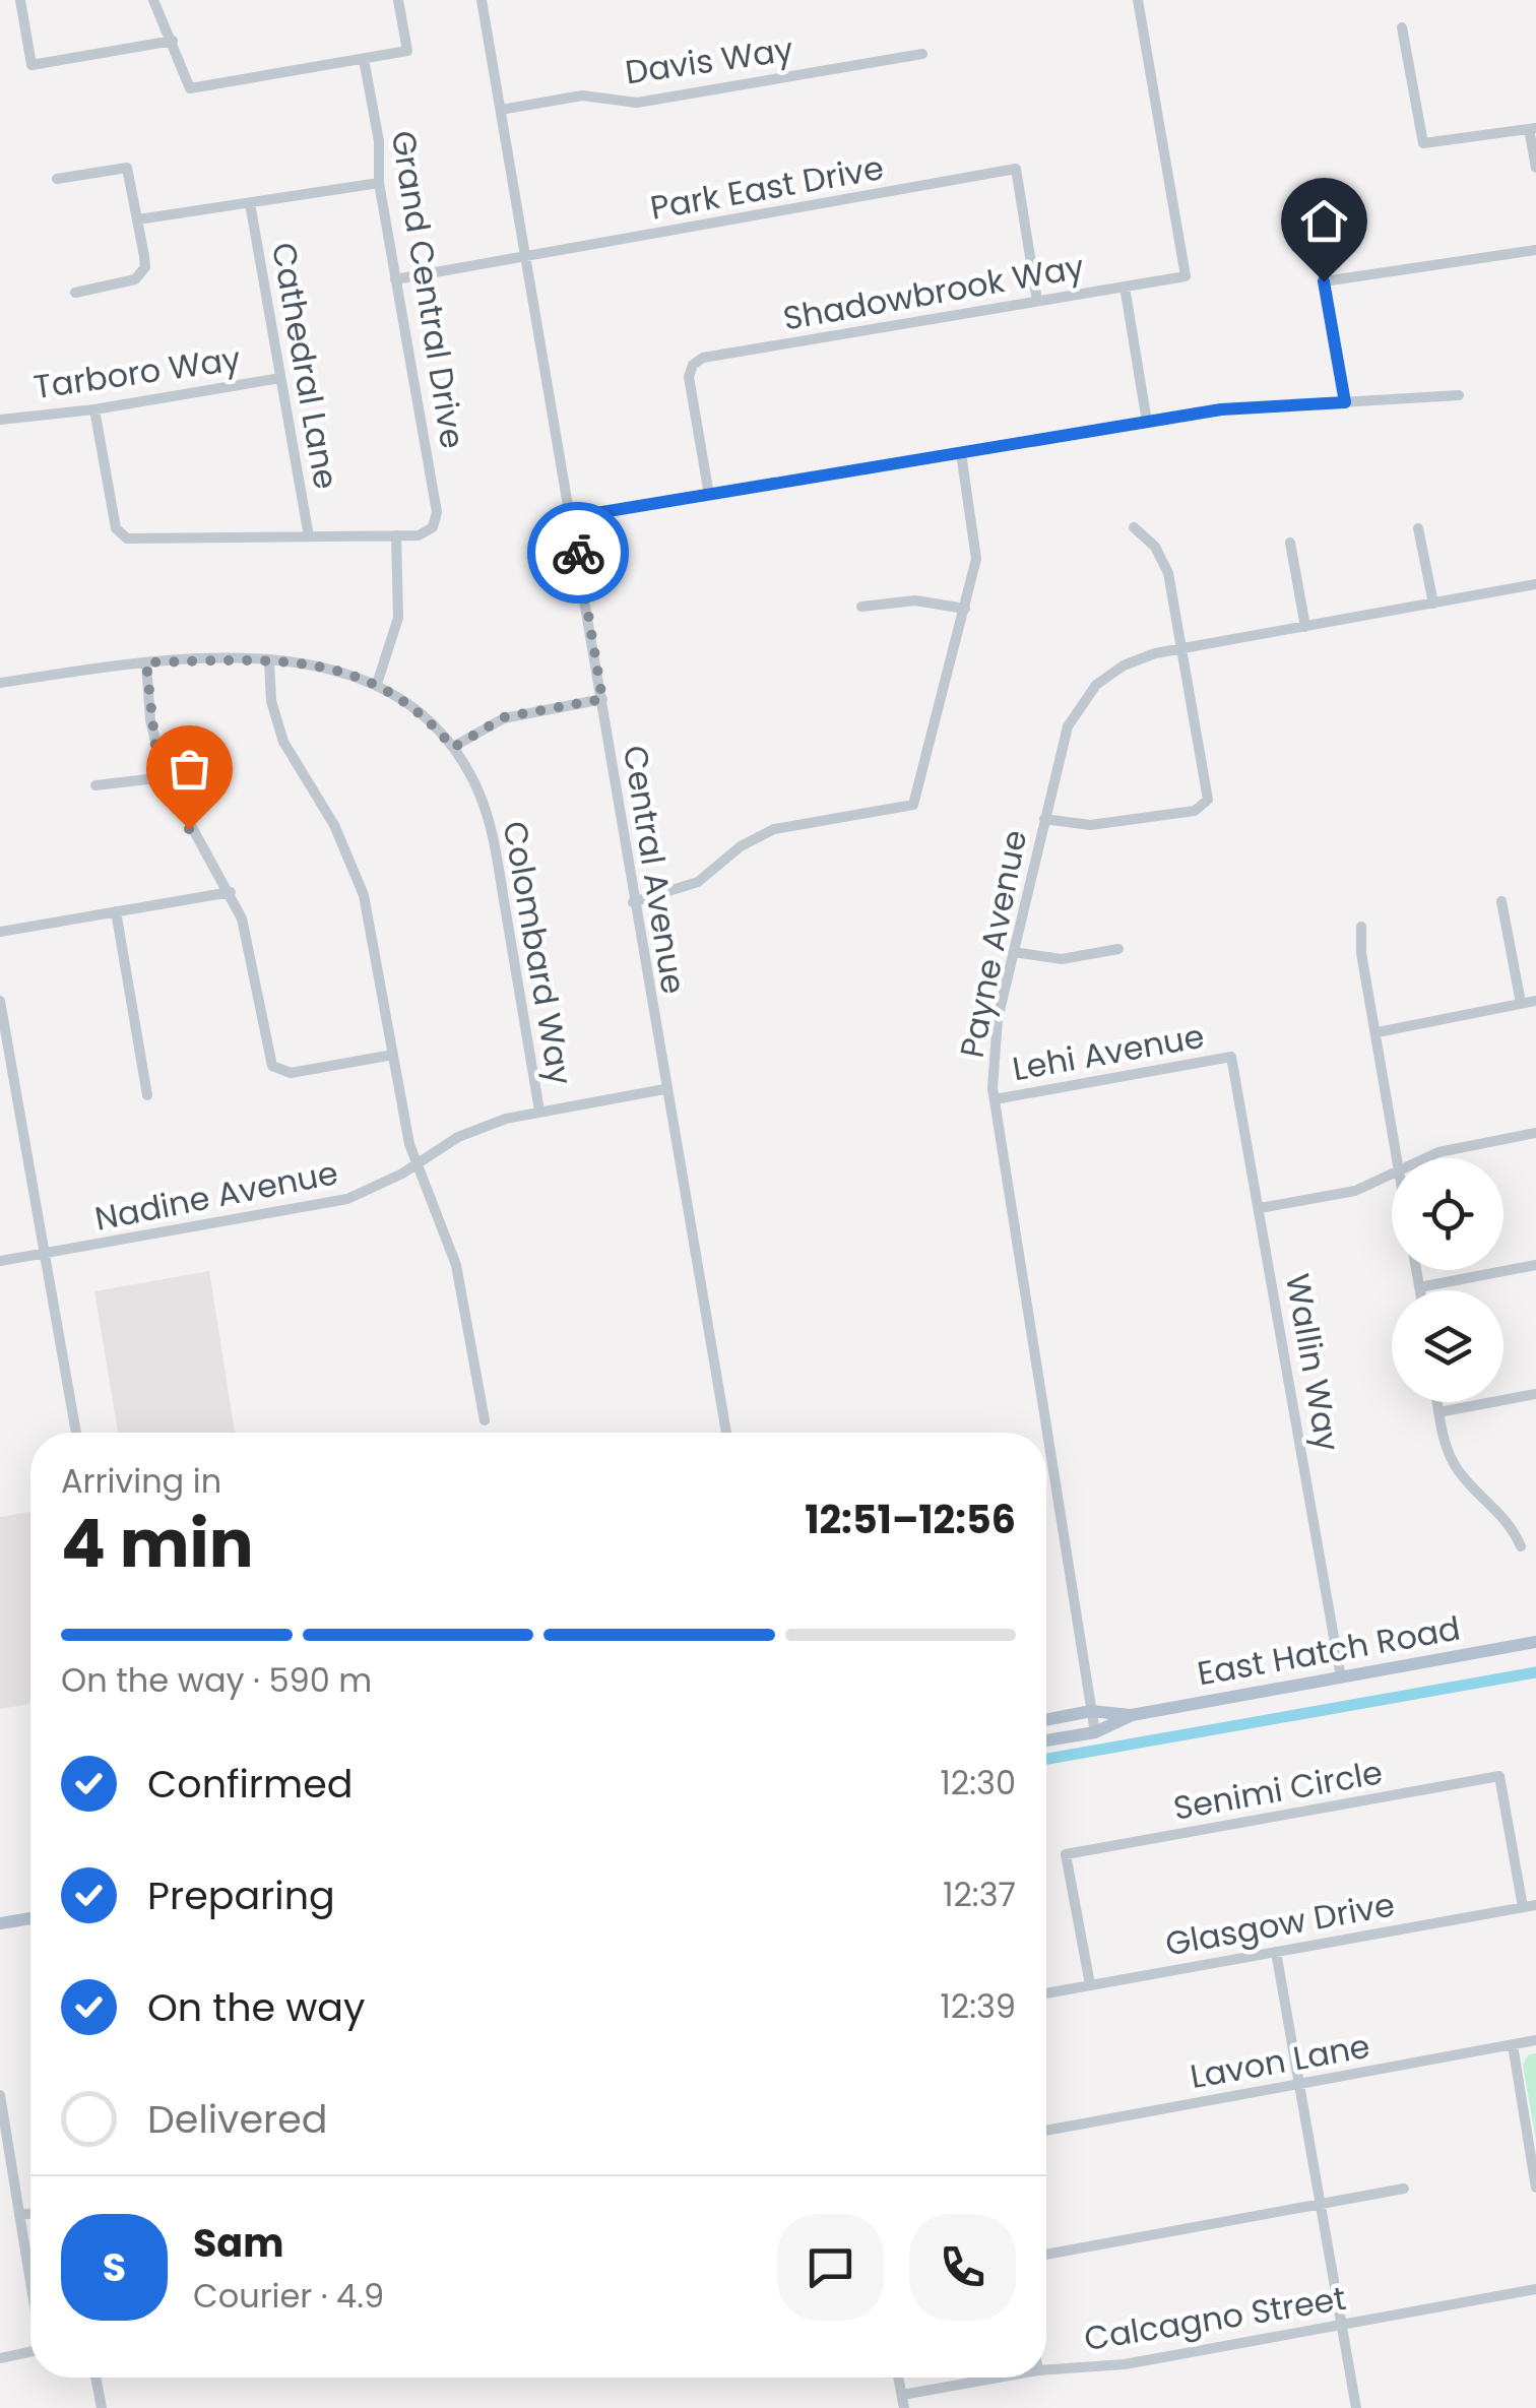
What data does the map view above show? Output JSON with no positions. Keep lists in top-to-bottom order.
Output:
{
  "streets": {
    "main road": ["East Hatch Road"],
    "street": [
      "Davis Way",
      "Park East Drive",
      "Grand Central Drive",
      "Shadowbrook Way",
      "Cathedral Lane",
      "Tarboro Way",
      "Central Avenue",
      "Payne Avenue",
      "Colombard Way",
      "Lehi Avenue",
      "Nadine Avenue",
      "Wallin Way",
      "Senimi Circle",
      "Glasgow Drive",
      "Lavon Lane",
      "Calcagno Street"
    ]
  },
  "crossings": [
    ["Davis Way", "Central Avenue"],
    ["Park East Drive", "Grand Central Drive"],
    ["Park East Drive", "Shadowbrook Way"],
    ["Park East Drive", "Central Avenue"],
    ["Cathedral Lane", "Tarboro Way"],
    ["Central Avenue", "Nadine Avenue"],
    ["Payne Avenue", "Lehi Avenue"],
    ["Payne Avenue", "East Hatch Road"],
    ["Colombard Way", "Nadine Avenue"],
    ["Lehi Avenue", "Wallin Way"],
    ["Wallin Way", "East Hatch Road"],
    ["Senimi Circle", "Glasgow Drive"]
  ],
  "page": {
    "heading": ["4 min", "Arriving in", "12:51–12:56"],
    "panel": ["Sam", "Courier · 4.9"],
    "bar": "On the way · 590 m",
    "list": [
      ["Confirmed", "12:30"],
      ["Preparing", "12:37"],
      ["On the way", "12:39"],
      "Delivered"
    ],
    "round": "S"
  }
}
